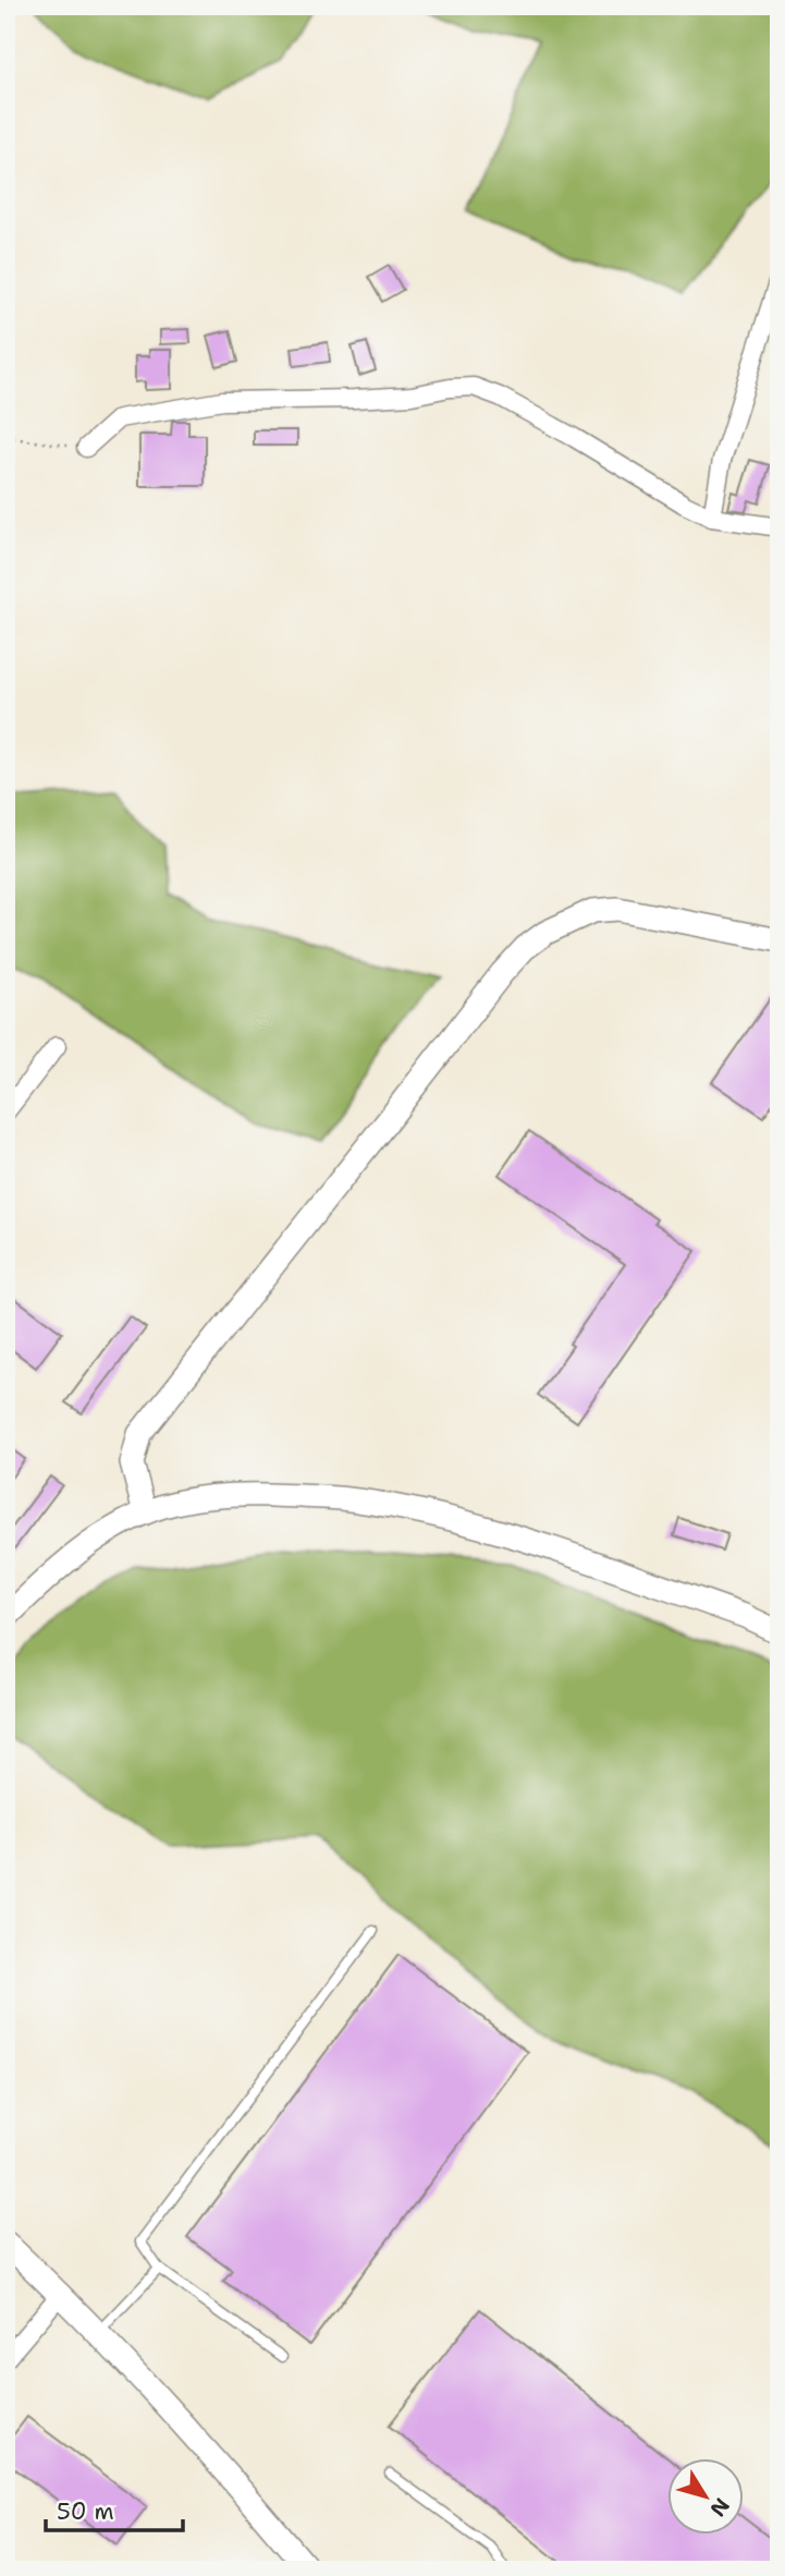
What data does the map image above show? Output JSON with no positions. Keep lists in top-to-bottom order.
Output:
{
  "scale_bar": "50 m",
  "north": "bottom right"
}
